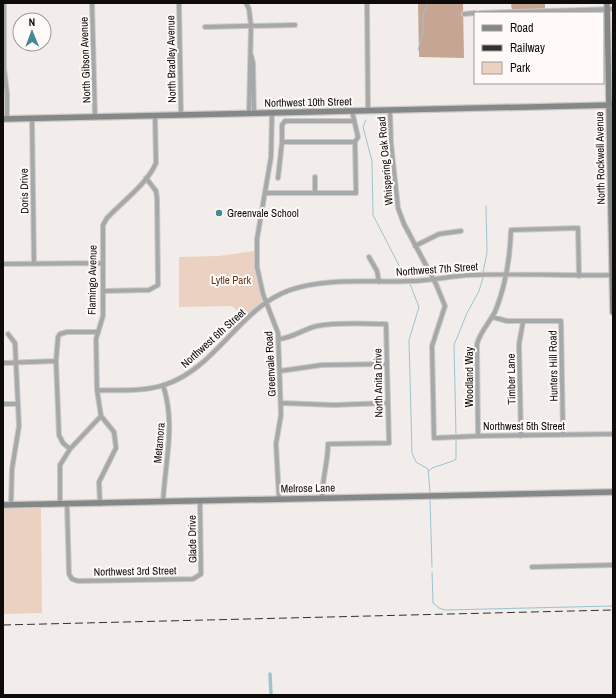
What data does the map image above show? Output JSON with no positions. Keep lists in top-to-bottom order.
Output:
{
  "streets": {
    "main road": ["Northwest 10th Street", "North Rockwell Avenue", "Melrose Lane"],
    "street": [
      "North Bradley Avenue",
      "North Gibson Avenue",
      "Whispering Oak Road",
      "Doris Drive",
      "Northwest 7th Street",
      "Flamingo Avenue",
      "Northwest 6th Street",
      "Greenvale Road",
      "Hunters Hill Road",
      "Woodland Way",
      "Timber Lane",
      "North Anita Drive",
      "Northwest 5th Street",
      "Metamora",
      "Glade Drive",
      "Northwest 3rd Street"
    ]
  },
  "crossings": [
    ["North Bradley Avenue", "Northwest 10th Street"],
    ["North Gibson Avenue", "Northwest 10th Street"],
    ["Northwest 10th Street", "North Rockwell Avenue"],
    ["Northwest 10th Street", "Whispering Oak Road"],
    ["Northwest 10th Street", "Doris Drive"],
    ["Northwest 10th Street", "Flamingo Avenue"],
    ["Northwest 10th Street", "Greenvale Road"],
    ["North Rockwell Avenue", "Northwest 7th Street"],
    ["Whispering Oak Road", "Northwest 7th Street"],
    ["Whispering Oak Road", "Northwest 5th Street"],
    ["Northwest 7th Street", "Northwest 6th Street"],
    ["Northwest 7th Street", "Greenvale Road"],
    ["Northwest 7th Street", "Woodland Way"],
    ["Flamingo Avenue", "Northwest 6th Street"],
    ["Northwest 6th Street", "Greenvale Road"],
    ["Northwest 6th Street", "Metamora"],
    ["Greenvale Road", "North Anita Drive"],
    ["Greenvale Road", "Melrose Lane"],
    ["Hunters Hill Road", "Timber Lane"],
    ["Hunters Hill Road", "Northwest 5th Street"],
    ["Woodland Way", "Northwest 5th Street"],
    ["Timber Lane", "Northwest 5th Street"],
    ["North Anita Drive", "Melrose Lane"],
    ["Metamora", "Melrose Lane"],
    ["Melrose Lane", "Glade Drive"],
    ["Melrose Lane", "Northwest 3rd Street"],
    ["Glade Drive", "Northwest 3rd Street"]
  ],
  "parks": ["Lytle Park"],
  "places": ["Greenvale School"],
  "legend": ["Road", "Railway", "Park"],
  "north": "top"
}
